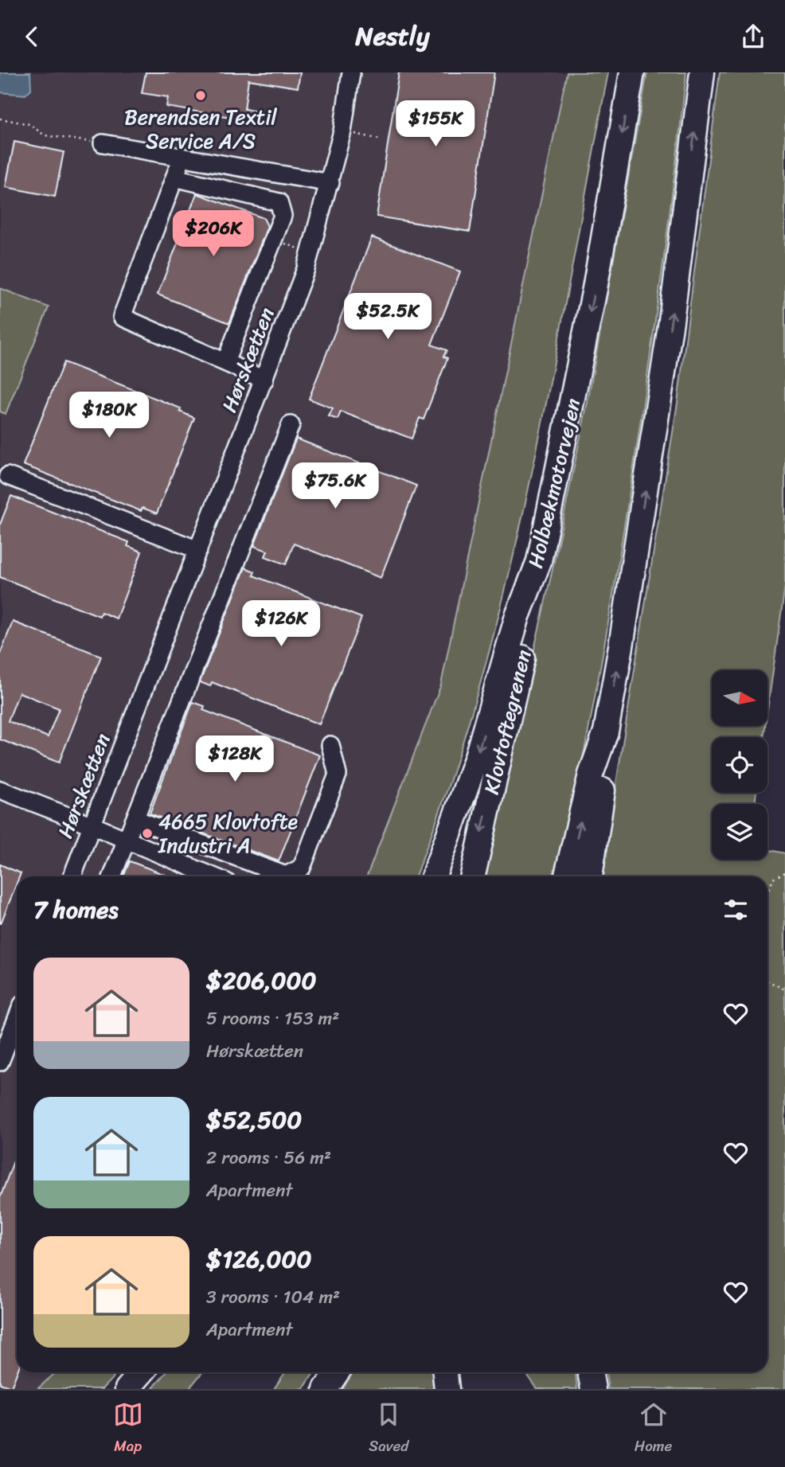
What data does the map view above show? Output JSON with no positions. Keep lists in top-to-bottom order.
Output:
{
  "streets": {
    "highway": ["Holbækmotorvejen", "Klovtoftegrenen"],
    "street": ["Hørskætten"]
  },
  "crossings": [
    ["Holbækmotorvejen", "Klovtoftegrenen"]
  ],
  "places": ["Berendsen Textil Service A/S", "4665 Klovtofte Industri A"],
  "north": "right",
  "page": {
    "header": "Nestly",
    "price": [
      "$155K",
      "$206K",
      "$52.5K",
      "$180K",
      "$75.6K",
      "$126K",
      "$128K"
    ],
    "heading": "7 homes",
    "list": [
      {
        "name": "$206,000",
        "note": "5 rooms · 153 m² · Hørskætten"
      },
      {
        "name": "$52,500",
        "note": "2 rooms · 56 m² · Apartment"
      },
      {
        "name": "$126,000",
        "note": "3 rooms · 104 m² · Apartment"
      }
    ],
    "tabs": ["Map", "Saved", "Home"]
  }
}
